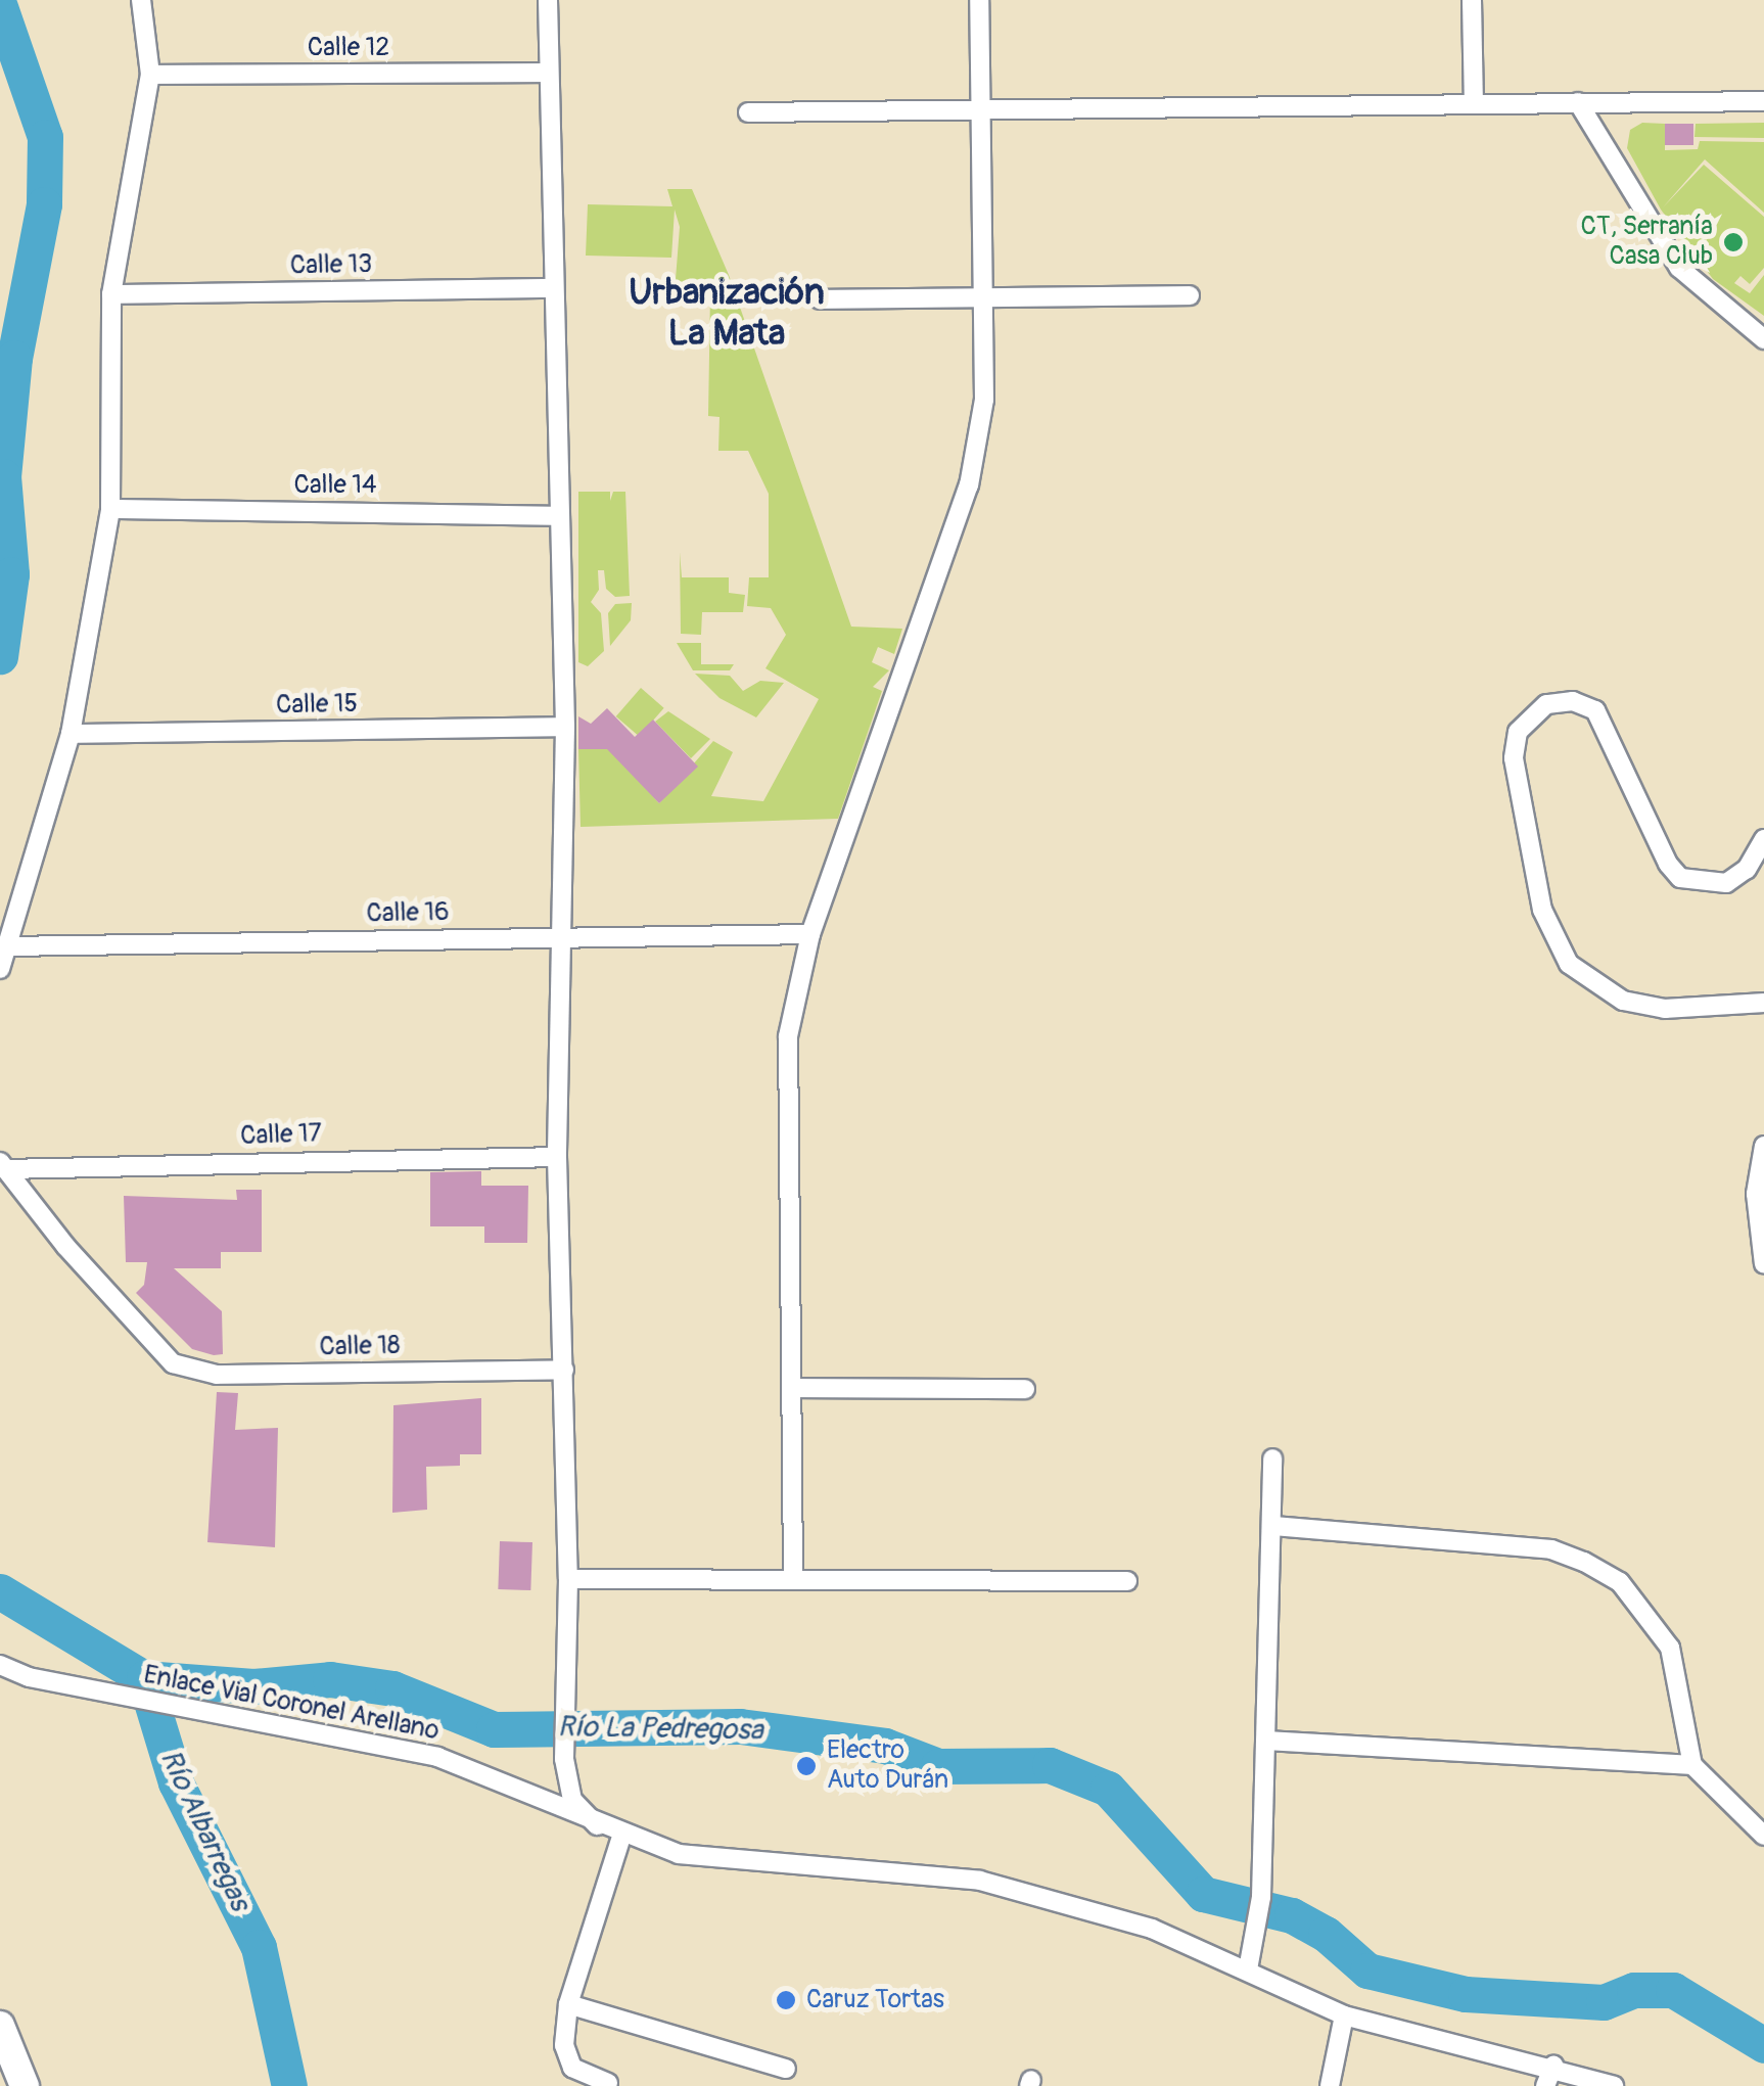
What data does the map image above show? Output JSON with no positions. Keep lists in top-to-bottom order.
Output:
{
  "streets": {
    "street": [
      "Calle 12",
      "Calle 13",
      "Calle 14",
      "Calle 15",
      "Calle 16",
      "Calle 17",
      "Calle 18",
      "Enlace Vial Coronel Arellano"
    ]
  },
  "crossings": [
    ["Calle 17", "Calle 18"]
  ],
  "districts": ["Urbanización La Mata"],
  "water": ["Río La Pedregosa", "Río Albarregas"],
  "places": ["CT, Serranía Casa Club", "Electro Auto Durán", "Caruz Tortas"]
}
